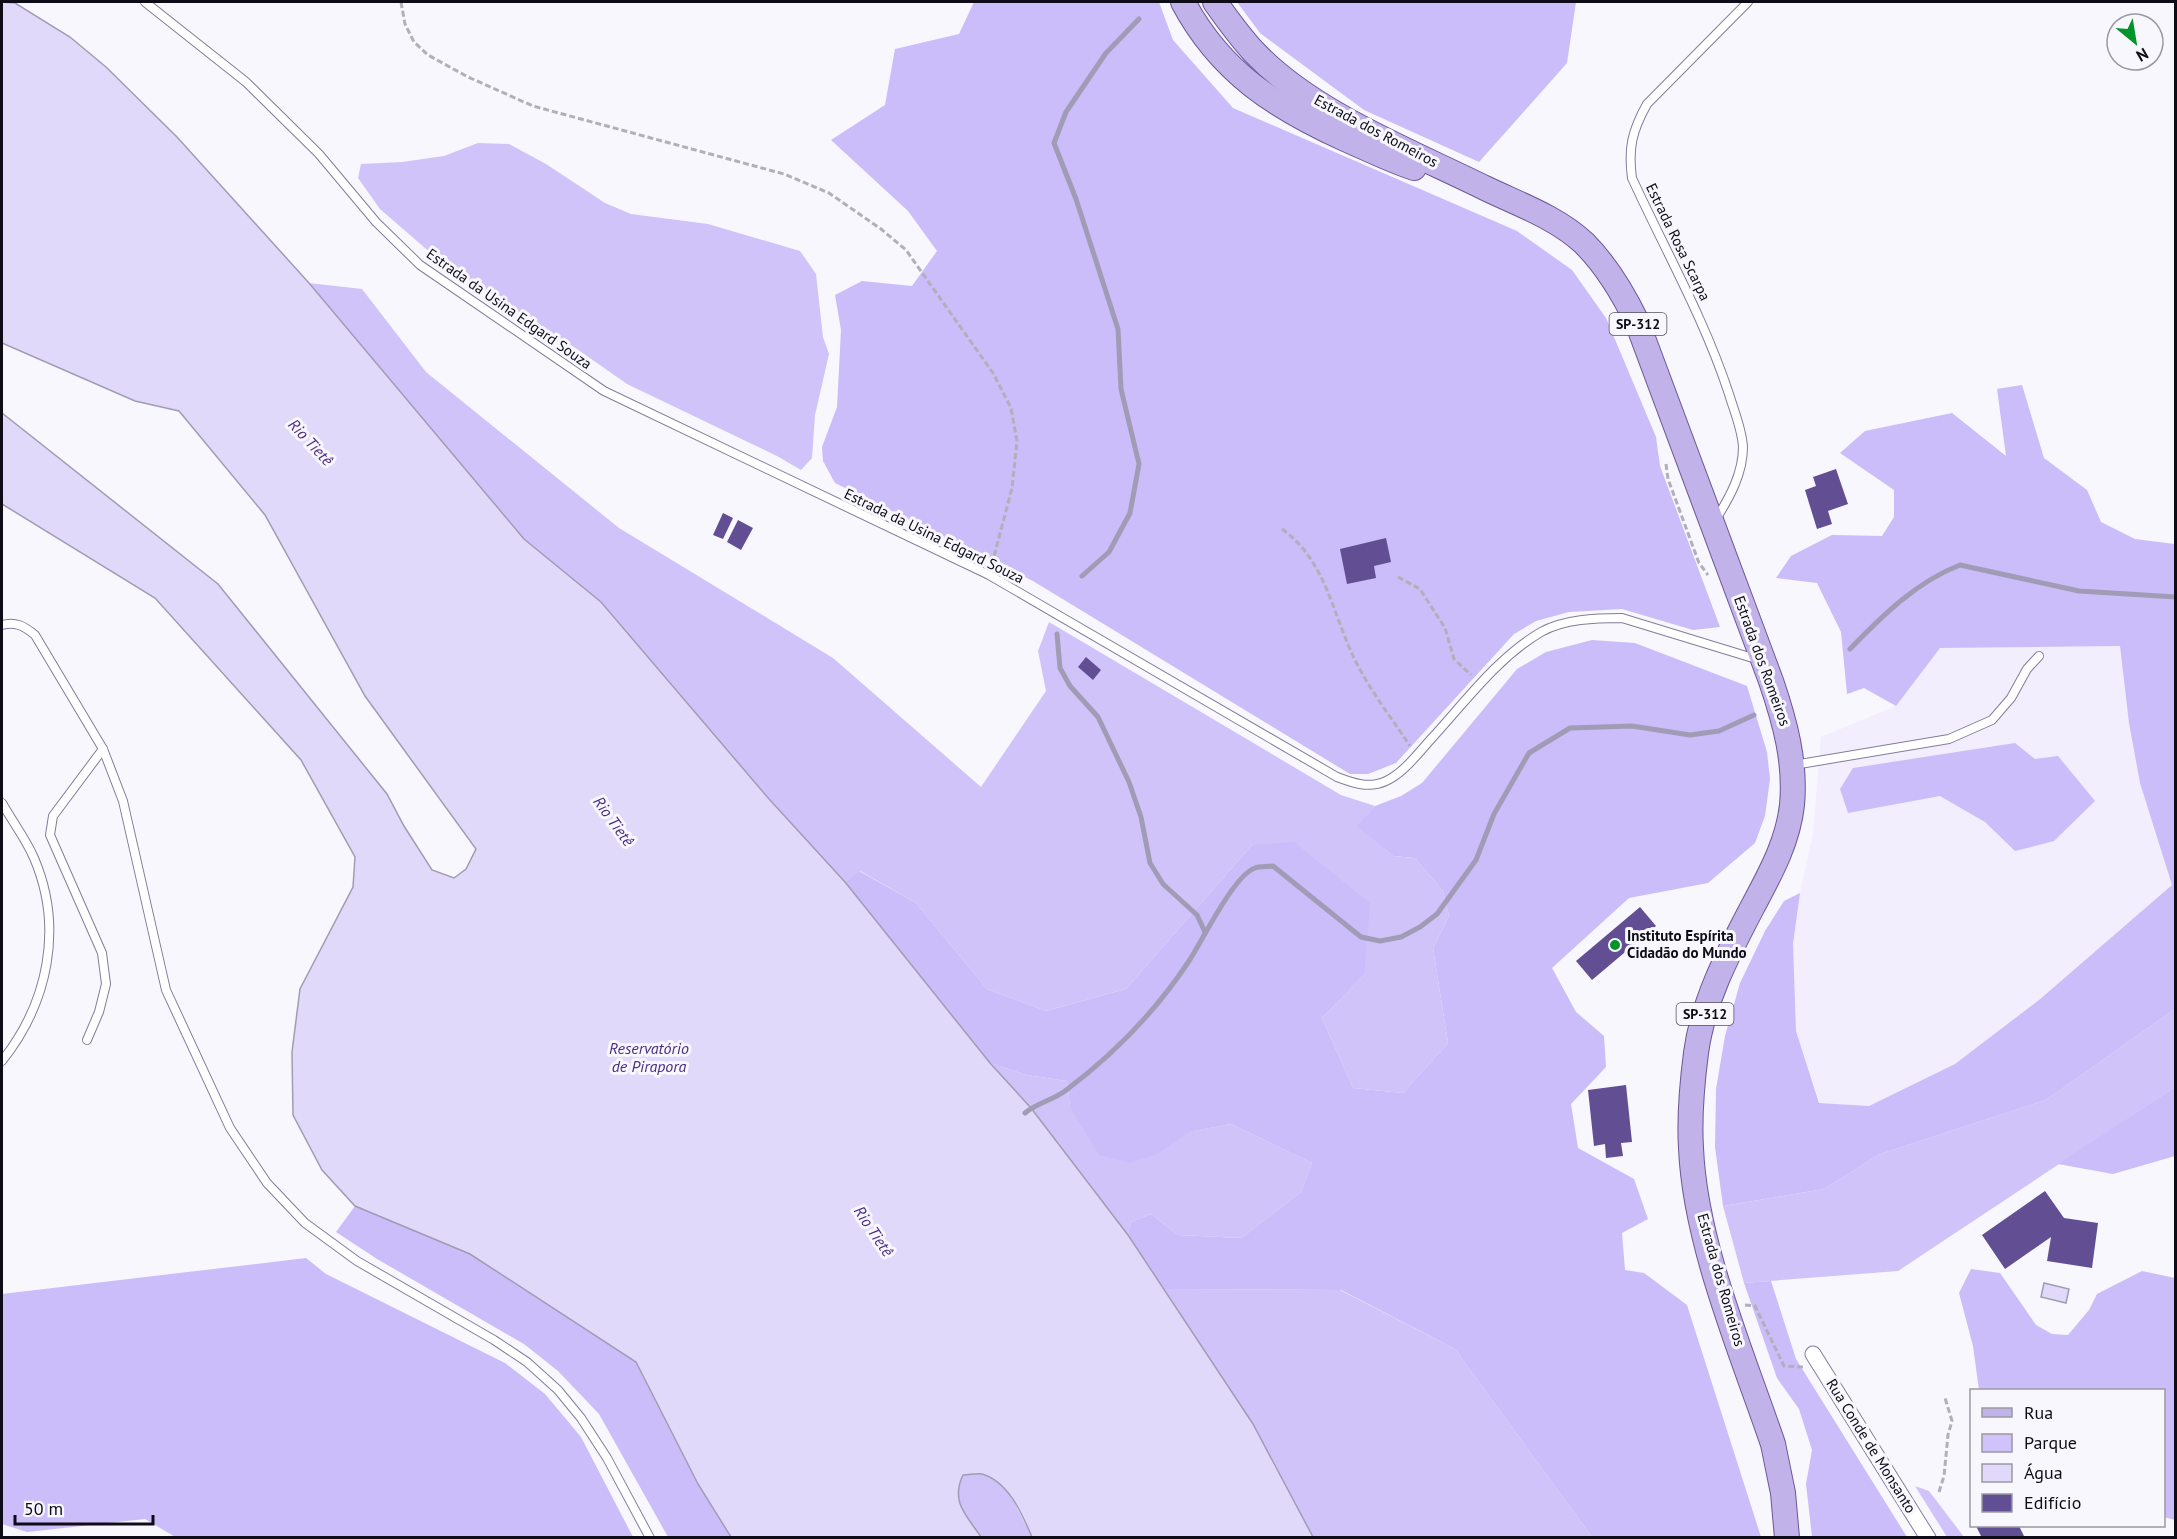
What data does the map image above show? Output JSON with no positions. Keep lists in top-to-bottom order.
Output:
{
  "streets": {
    "main road": ["Estrada dos Romeiros", "SP-312"],
    "street": ["Rua Conde de Monsanto"],
    "lane": ["Estrada Rosa Scarpa", "Estrada da Usina Edgard Souza"]
  },
  "crossings": [
    ["Estrada dos Romeiros", "Estrada Rosa Scarpa"],
    ["Estrada dos Romeiros", "Estrada da Usina Edgard Souza"]
  ],
  "water": ["Rio Tietê", "Reservatório de Pirapora"],
  "places": ["Instituto Espírita Cidadão do Mundo"],
  "legend": [
    "Rua",
    "Parque",
    "Água",
    "Edifício"
  ],
  "scale_bar": "50 m",
  "north": "bottom right"
}
